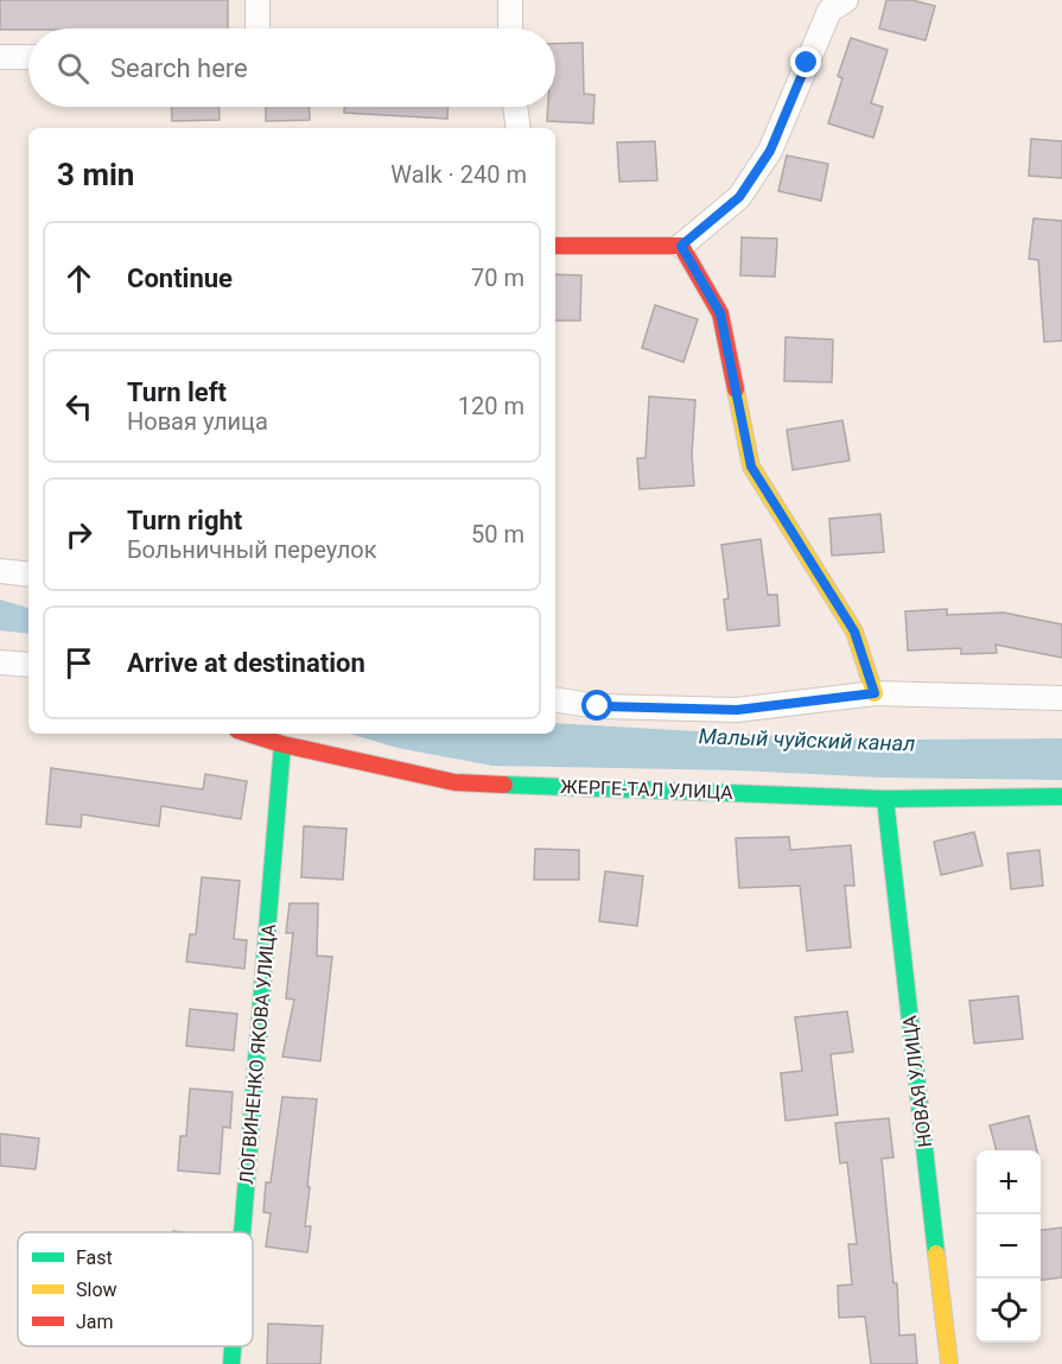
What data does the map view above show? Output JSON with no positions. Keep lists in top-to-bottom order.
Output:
{
  "streets": {
    "street": ["ЖЕРГЕ-ТАЛ УЛИЦА", "ЛОГВИНЕНКО ЯКОВА УЛИЦА", "НОВАЯ УЛИЦА"]
  },
  "crossings": [
    ["ЖЕРГЕ-ТАЛ УЛИЦА", "ЛОГВИНЕНКО ЯКОВА УЛИЦА"],
    ["ЖЕРГЕ-ТАЛ УЛИЦА", "НОВАЯ УЛИЦА"]
  ],
  "water": ["Малый чуйский канал"],
  "legend": ["Fast", "Slow", "Jam"],
  "page": {
    "search": "Search here",
    "heading": ["3 min", "Walk · 240 m"],
    "list": [
      ["Continue", "70 m"],
      ["Turn left", "Новая улица", "120 m"],
      ["Turn right", "Больничный переулок", "50 m"],
      "Arrive at destination"
    ],
    "map_buttons": ["+", "−"]
  }
}
